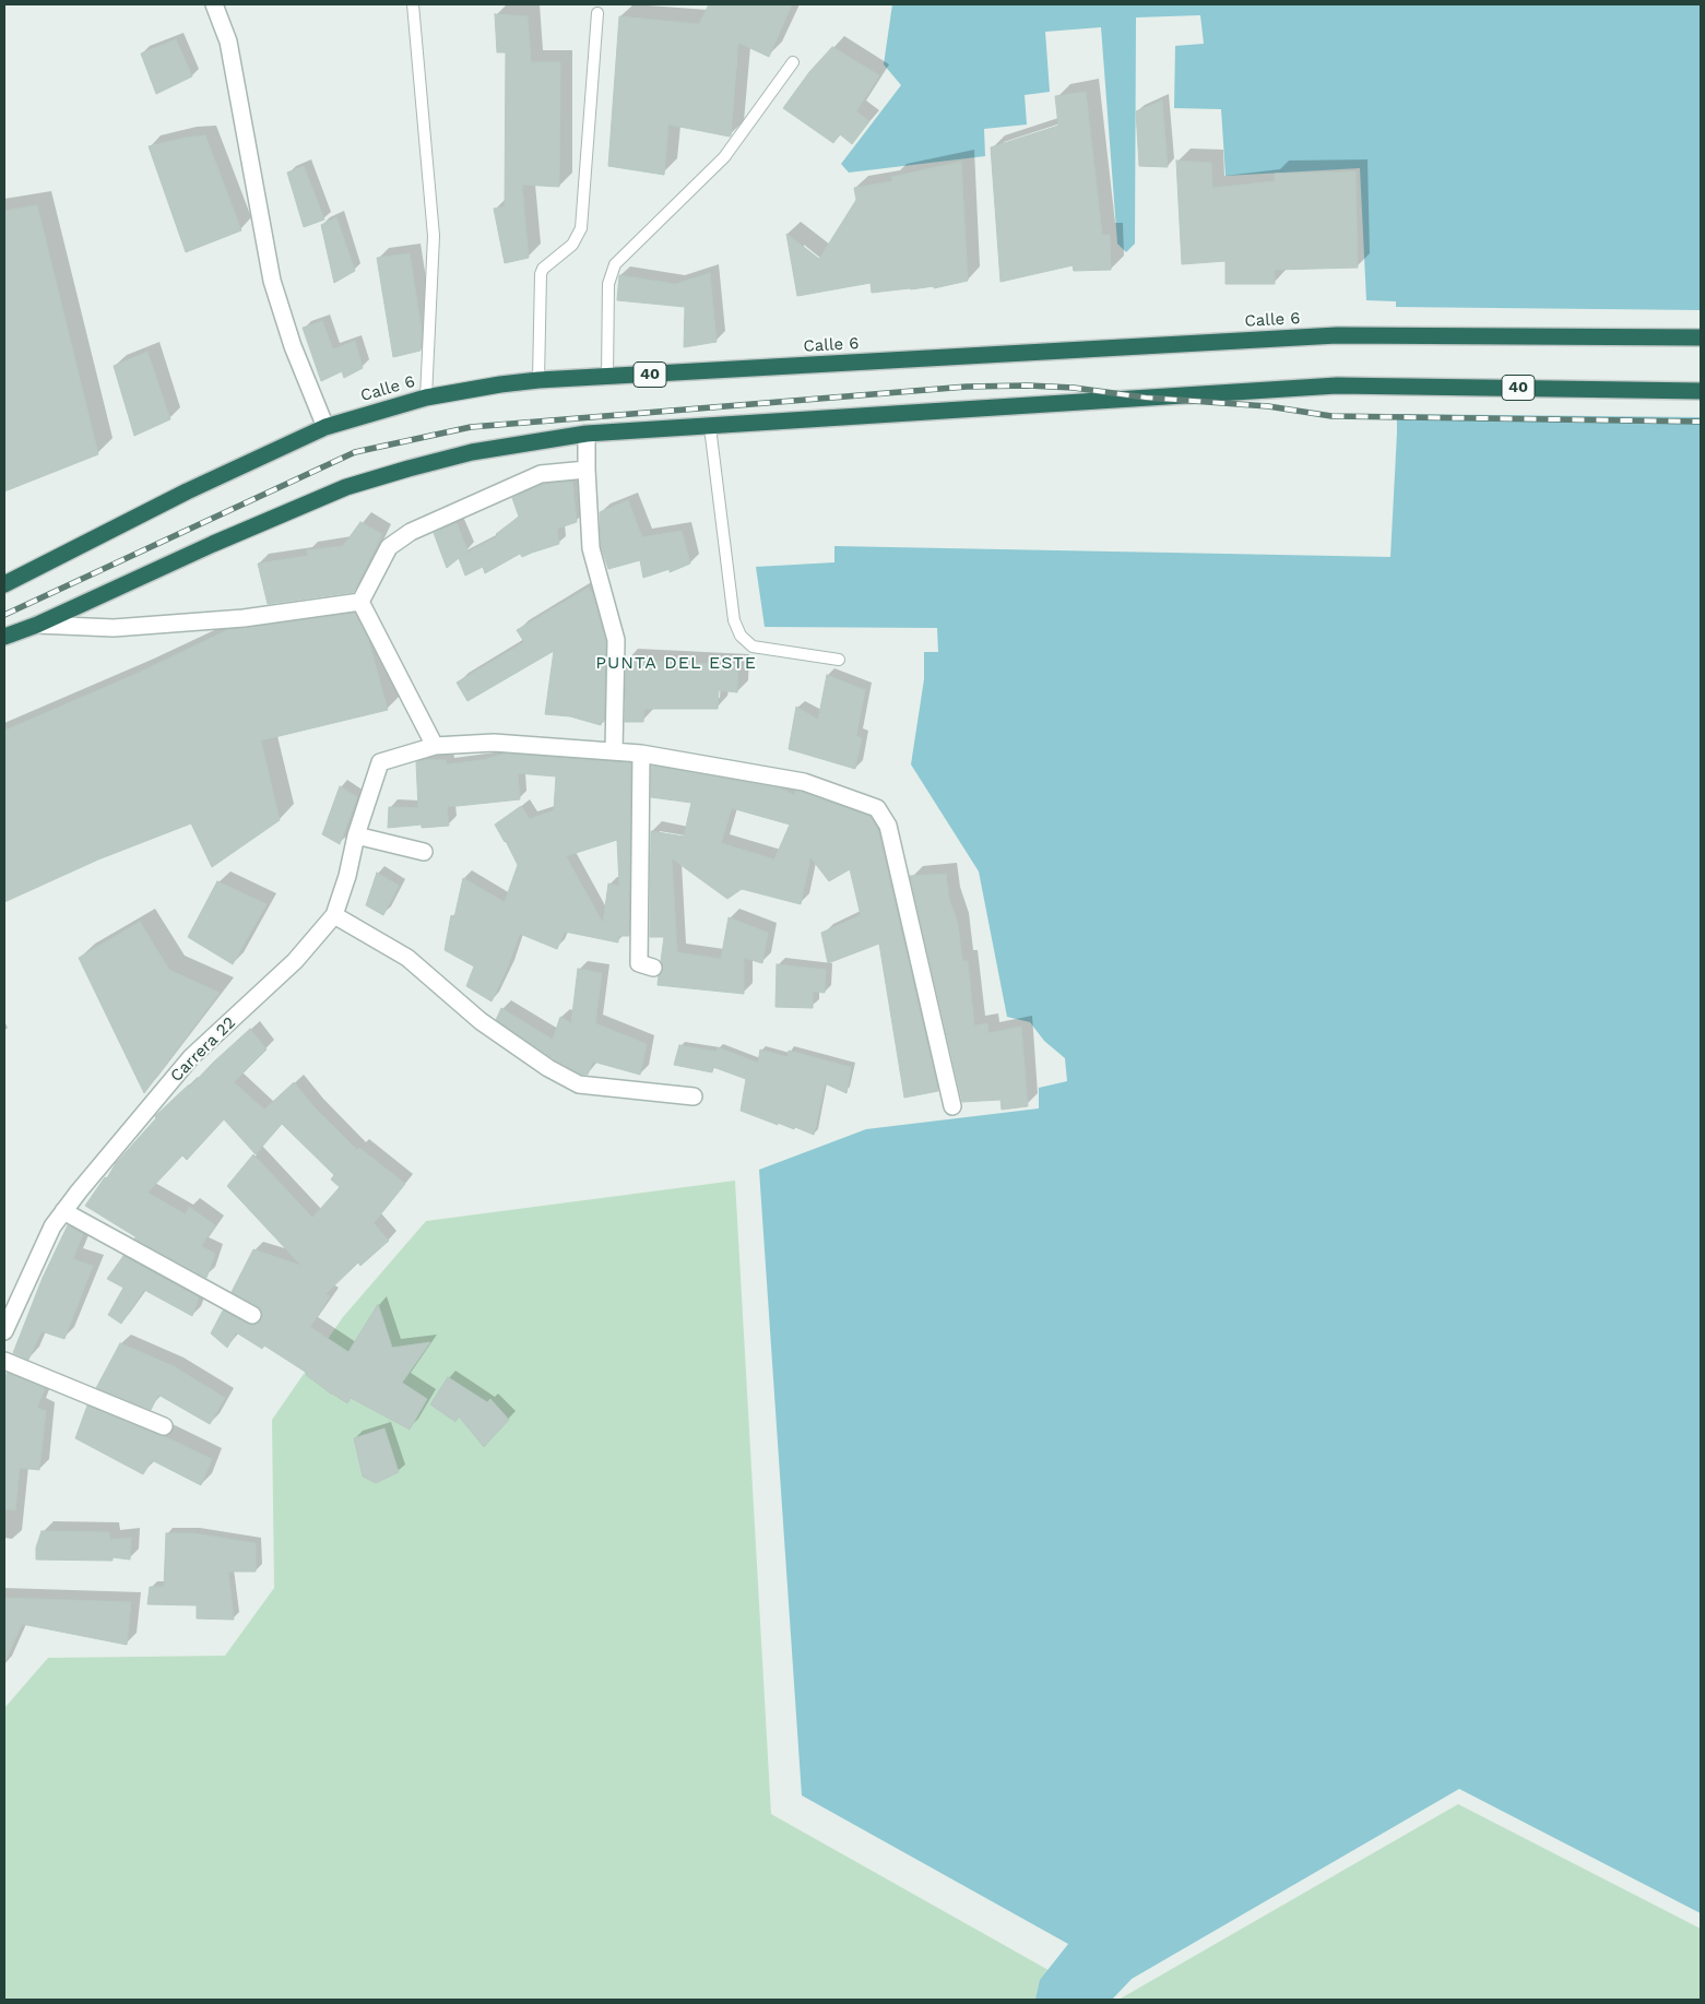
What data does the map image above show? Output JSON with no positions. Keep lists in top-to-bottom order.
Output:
{
  "streets": {
    "highway": ["Calle 6", "40"],
    "street": ["Carrera 22"]
  },
  "districts": ["PUNTA DEL ESTE"]
}
